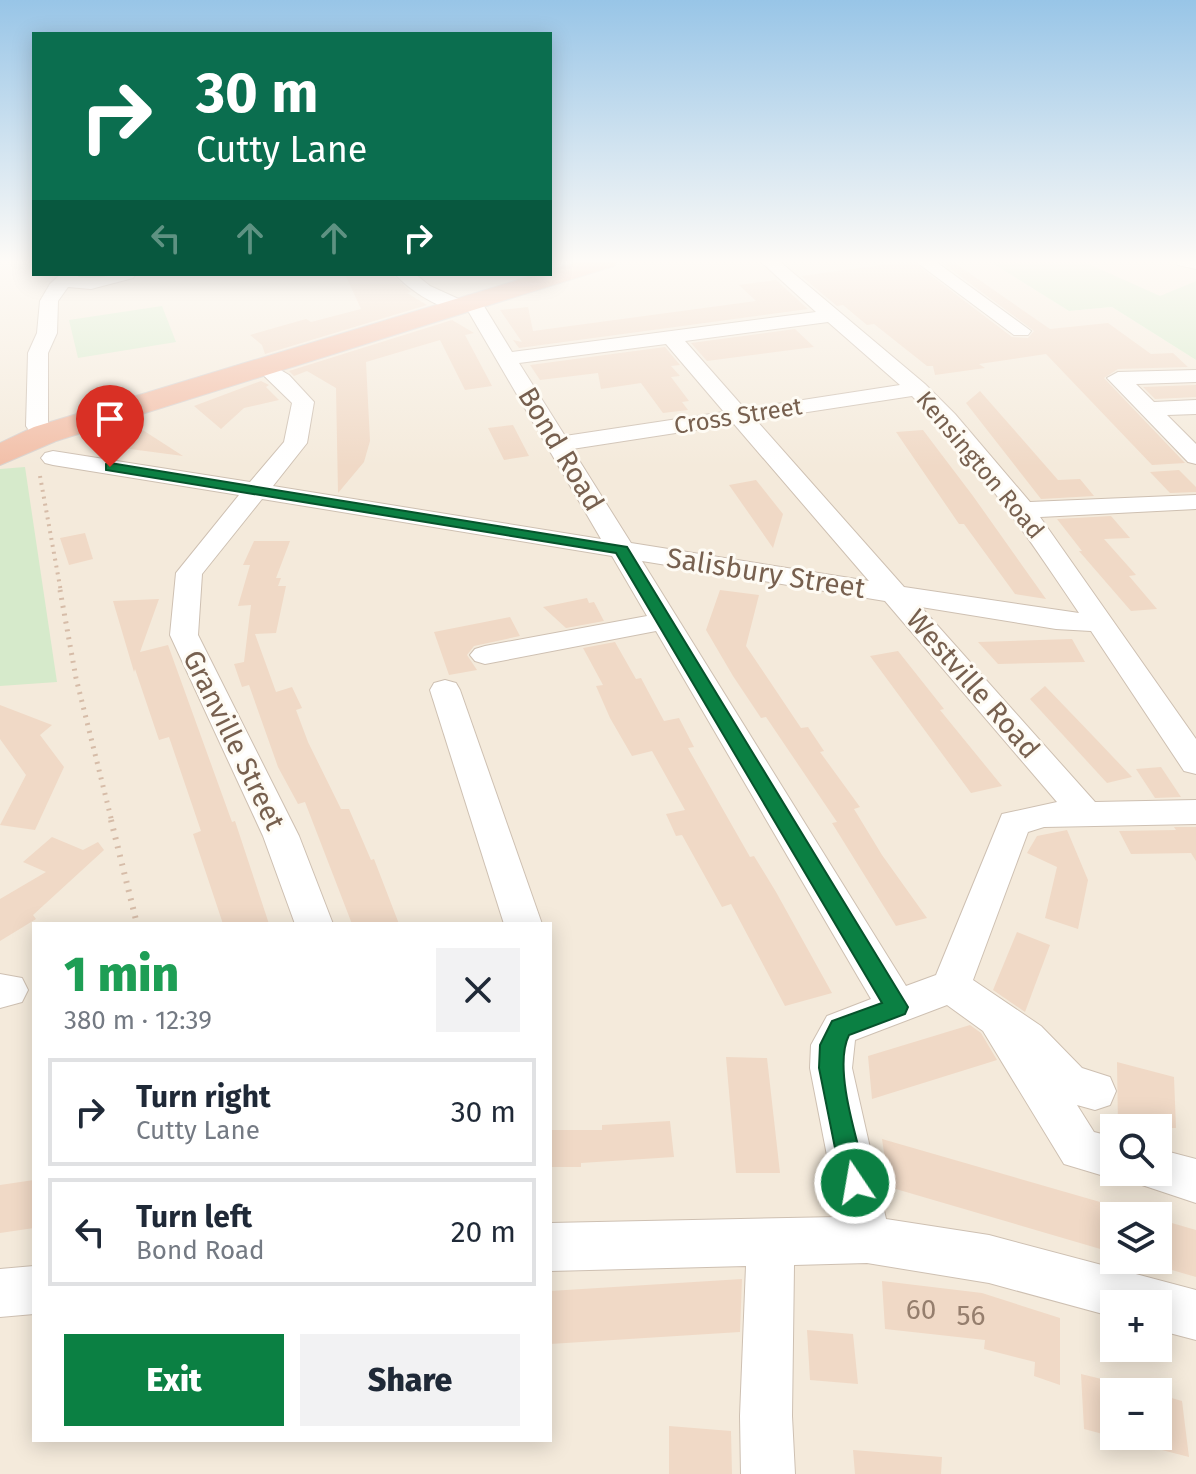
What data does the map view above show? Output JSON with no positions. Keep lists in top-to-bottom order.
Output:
{
  "streets": {
    "street": [
      "Cross Street",
      "Bond Road",
      "Kensington Road",
      "Salisbury Street",
      "Westville Road",
      "Granville Street"
    ]
  },
  "crossings": [
    ["Cross Street", "Bond Road"],
    ["Cross Street", "Kensington Road"],
    ["Cross Street", "Westville Road"],
    ["Bond Road", "Salisbury Street"],
    ["Kensington Road", "Salisbury Street"],
    ["Salisbury Street", "Westville Road"],
    ["Salisbury Street", "Granville Street"]
  ],
  "house_numbers": ["60", "56"],
  "page": {
    "turn": ["30 m", "Cutty Lane"],
    "heading": ["1 min", "380 m · 12:39"],
    "list": [
      {
        "name": "Turn right",
        "note": "Cutty Lane",
        "value": "30 m"
      },
      {
        "name": "Turn left",
        "note": "Bond Road",
        "value": "20 m"
      }
    ],
    "map_buttons": ["+", "−"],
    "buttons": ["Exit", "Share"]
  }
}
